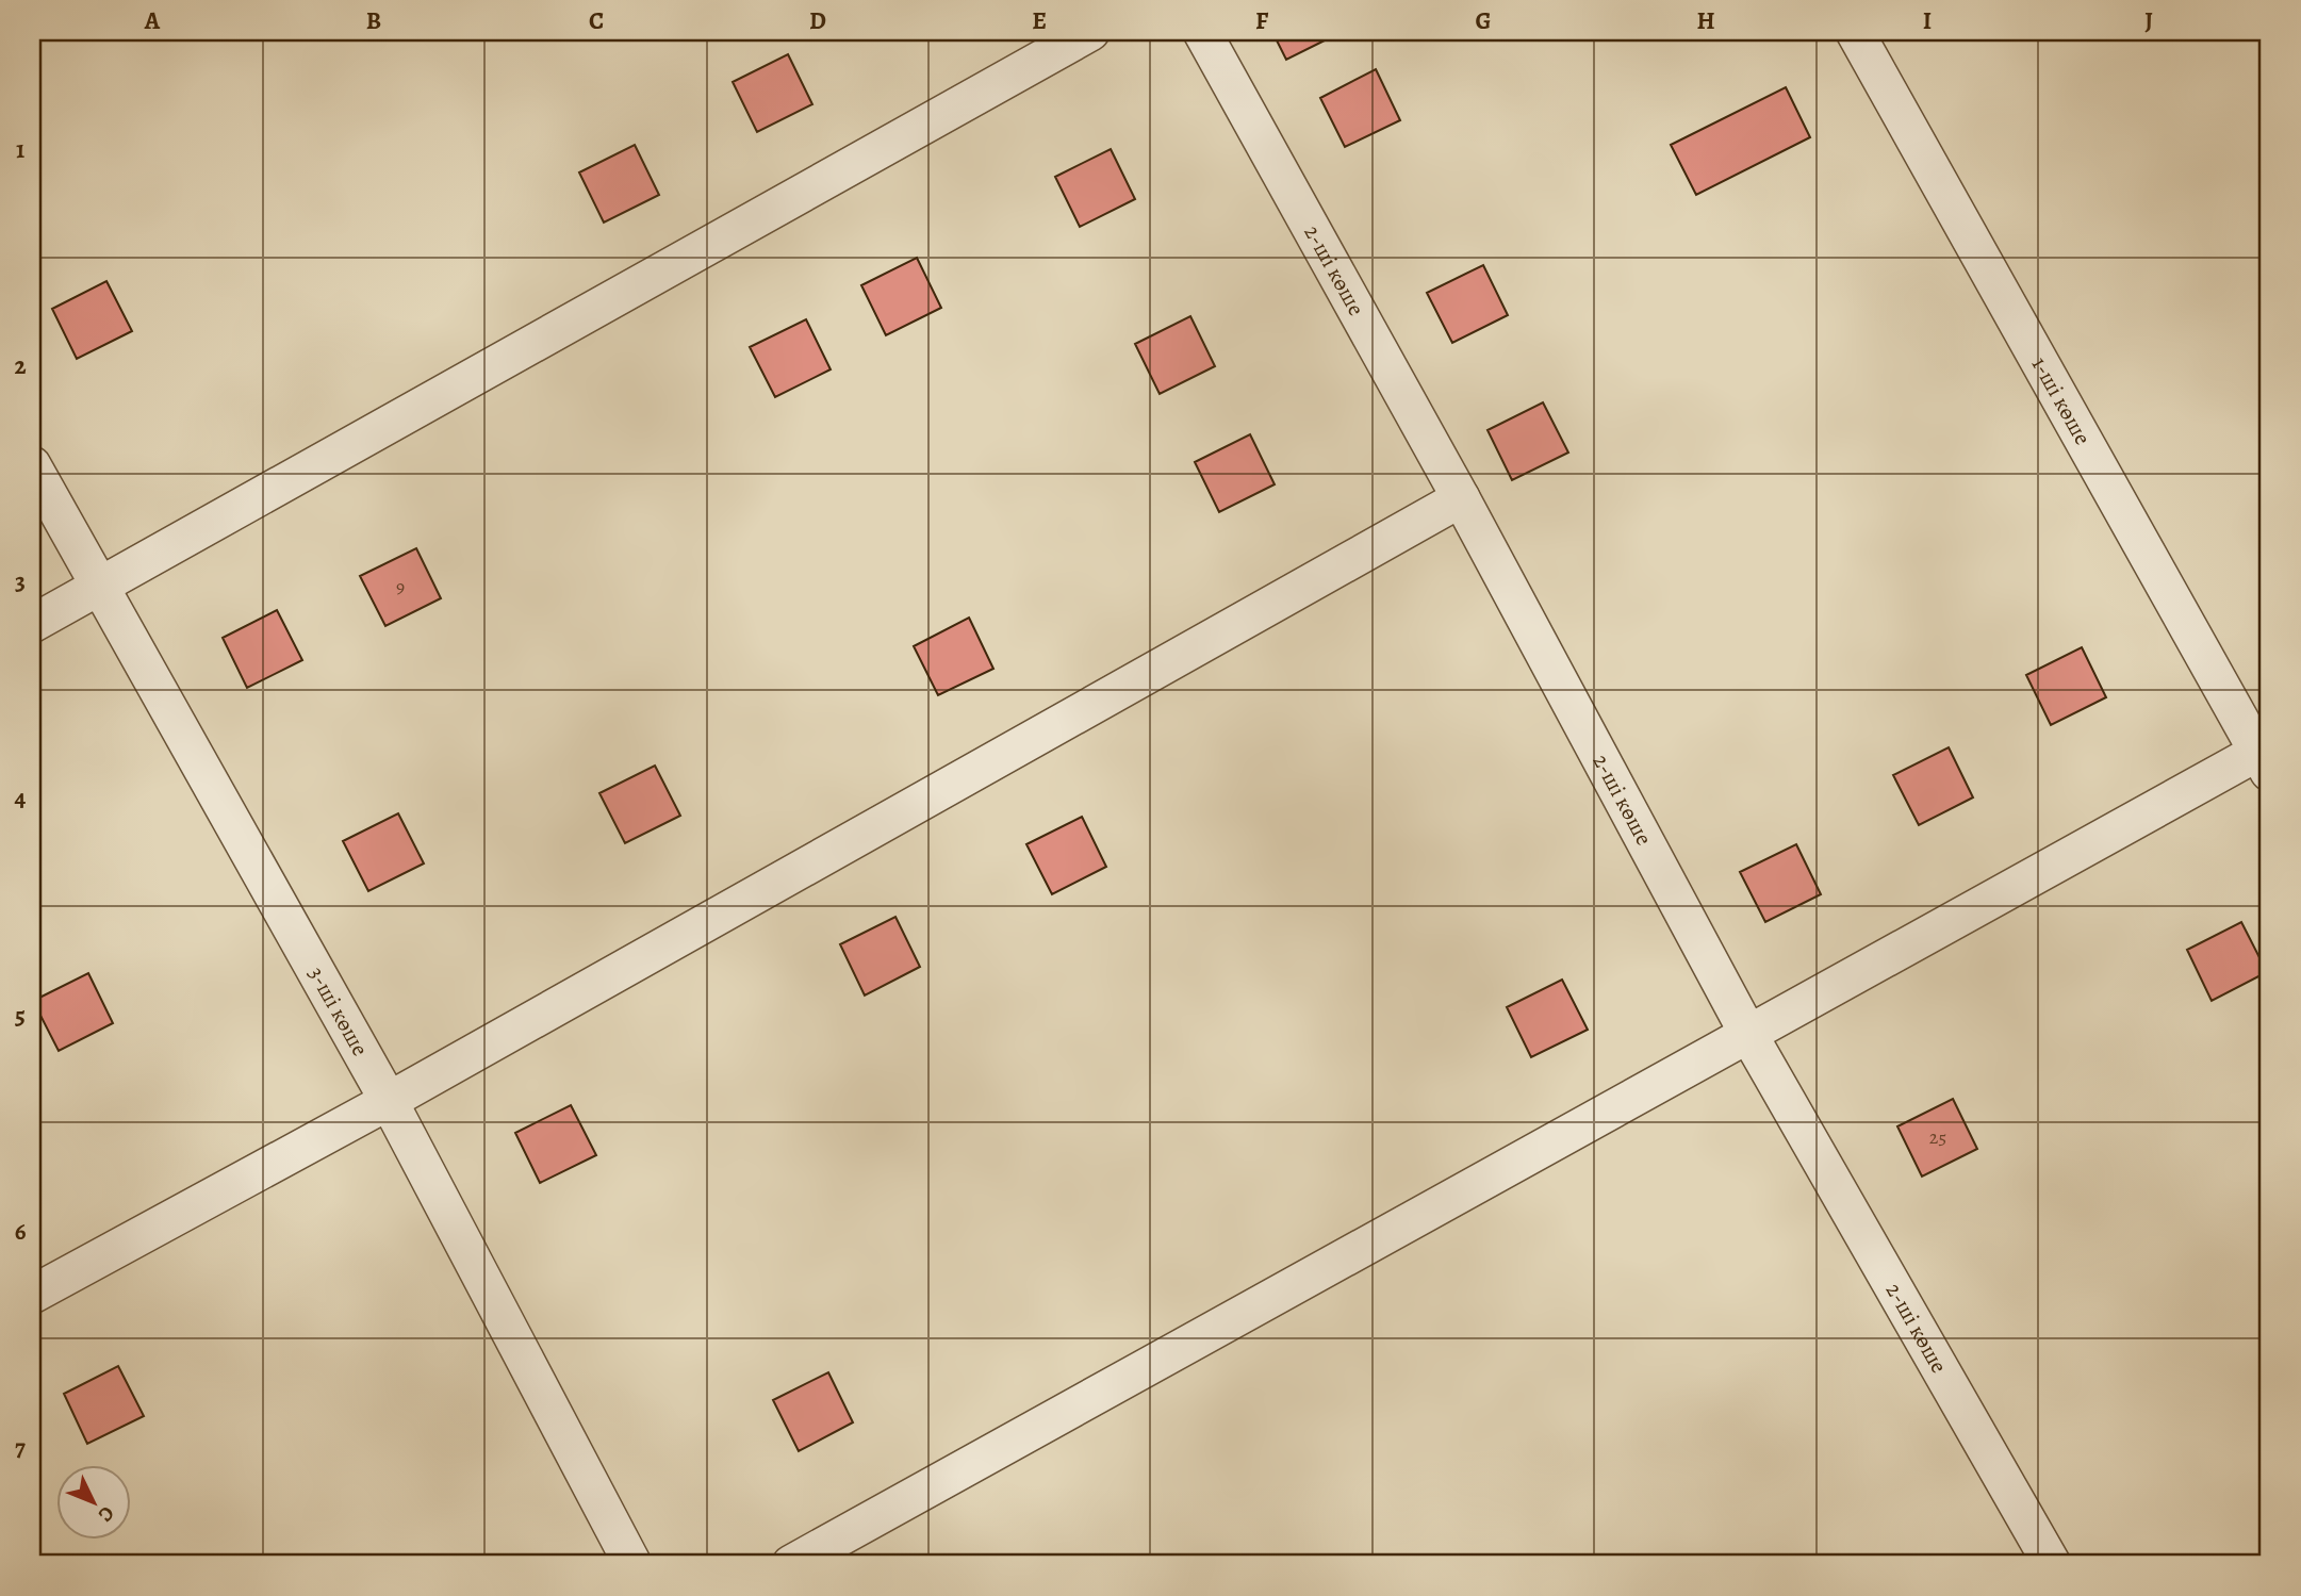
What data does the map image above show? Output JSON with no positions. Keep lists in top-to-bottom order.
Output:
{
  "streets": {
    "lane": ["2-ші көше", "1-ші көше", "3-ші көше"]
  },
  "house_numbers": ["9", "25"],
  "north": "bottom right",
  "grid": {
    "columns": [
      "A",
      "B",
      "C",
      "D",
      "E",
      "F",
      "G",
      "H",
      "I",
      "J"
    ],
    "rows": [
      "1",
      "2",
      "3",
      "4",
      "5",
      "6",
      "7"
    ]
  }
}
